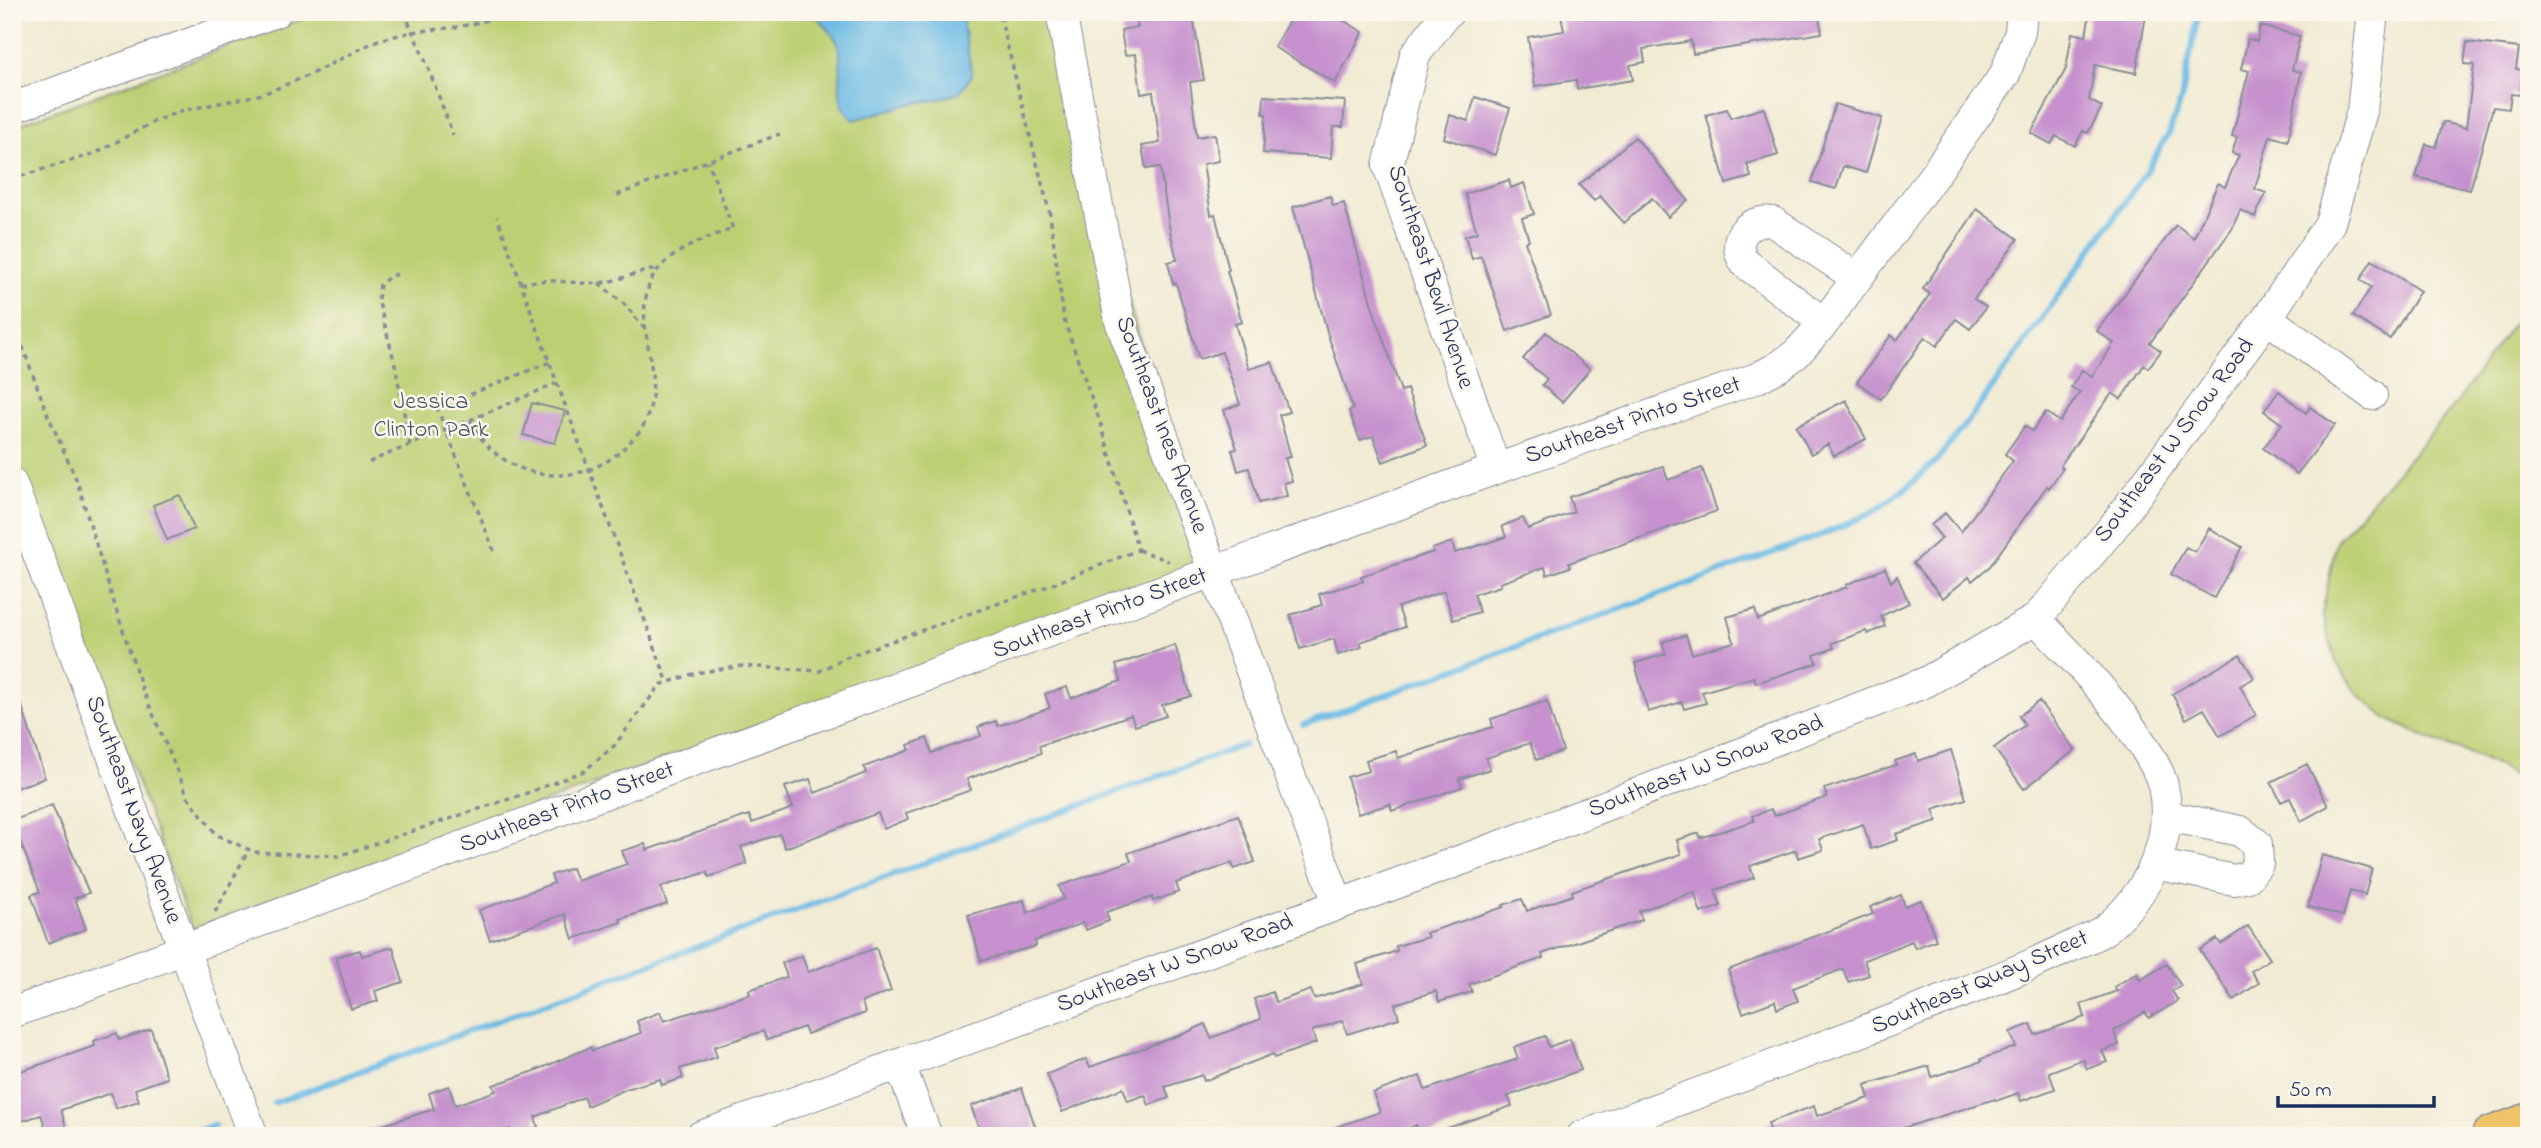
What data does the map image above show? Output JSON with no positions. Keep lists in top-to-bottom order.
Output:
{
  "streets": {
    "street": [
      "Southeast Bevil Avenue",
      "Southeast Pinto Street",
      "Southeast Ines Avenue",
      "Southeast W Snow Road",
      "Southeast Navy Avenue",
      "Southeast Quay Street"
    ]
  },
  "crossings": [
    ["Southeast Bevil Avenue", "Southeast Pinto Street"],
    ["Southeast Pinto Street", "Southeast Ines Avenue"],
    ["Southeast Pinto Street", "Southeast Navy Avenue"],
    ["Southeast Ines Avenue", "Southeast W Snow Road"],
    ["Southeast W Snow Road", "Southeast Quay Street"]
  ],
  "parks": ["Jessica Clinton Park"],
  "scale_bar": "50 m"
}
